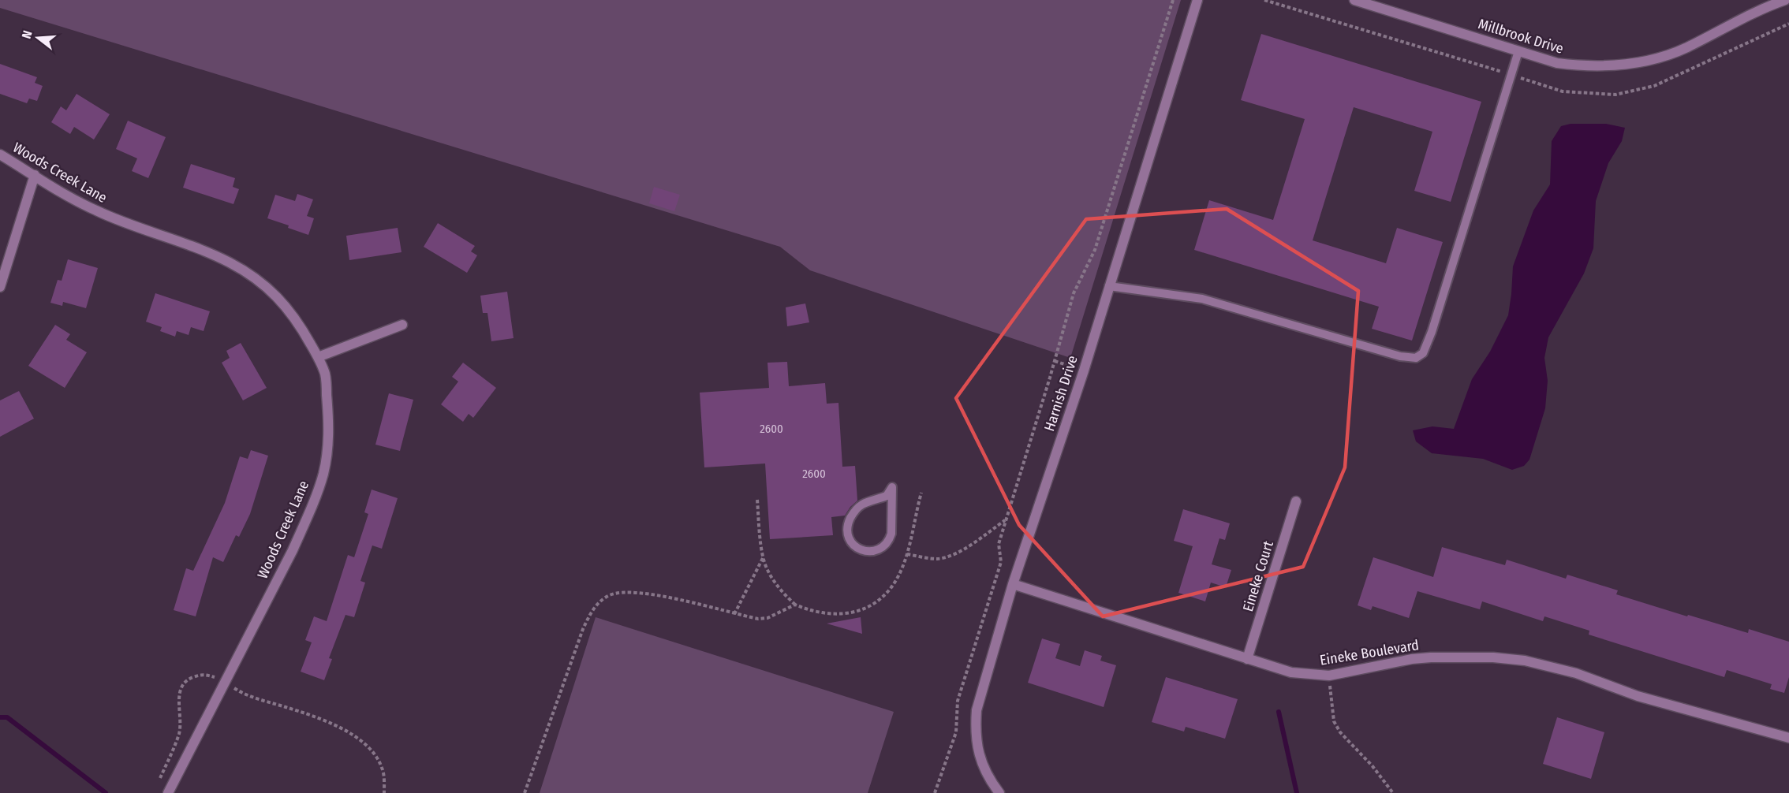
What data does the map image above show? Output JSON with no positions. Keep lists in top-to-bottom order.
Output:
{
  "streets": {
    "street": [
      "Millbrook Drive",
      "Woods Creek Lane",
      "Harnish Drive",
      "Eineke Court",
      "Eineke Boulevard"
    ]
  },
  "crossings": [
    ["Harnish Drive", "Eineke Boulevard"],
    ["Eineke Court", "Eineke Boulevard"]
  ],
  "house_numbers": ["2600", "2600"],
  "north": "left"
}
